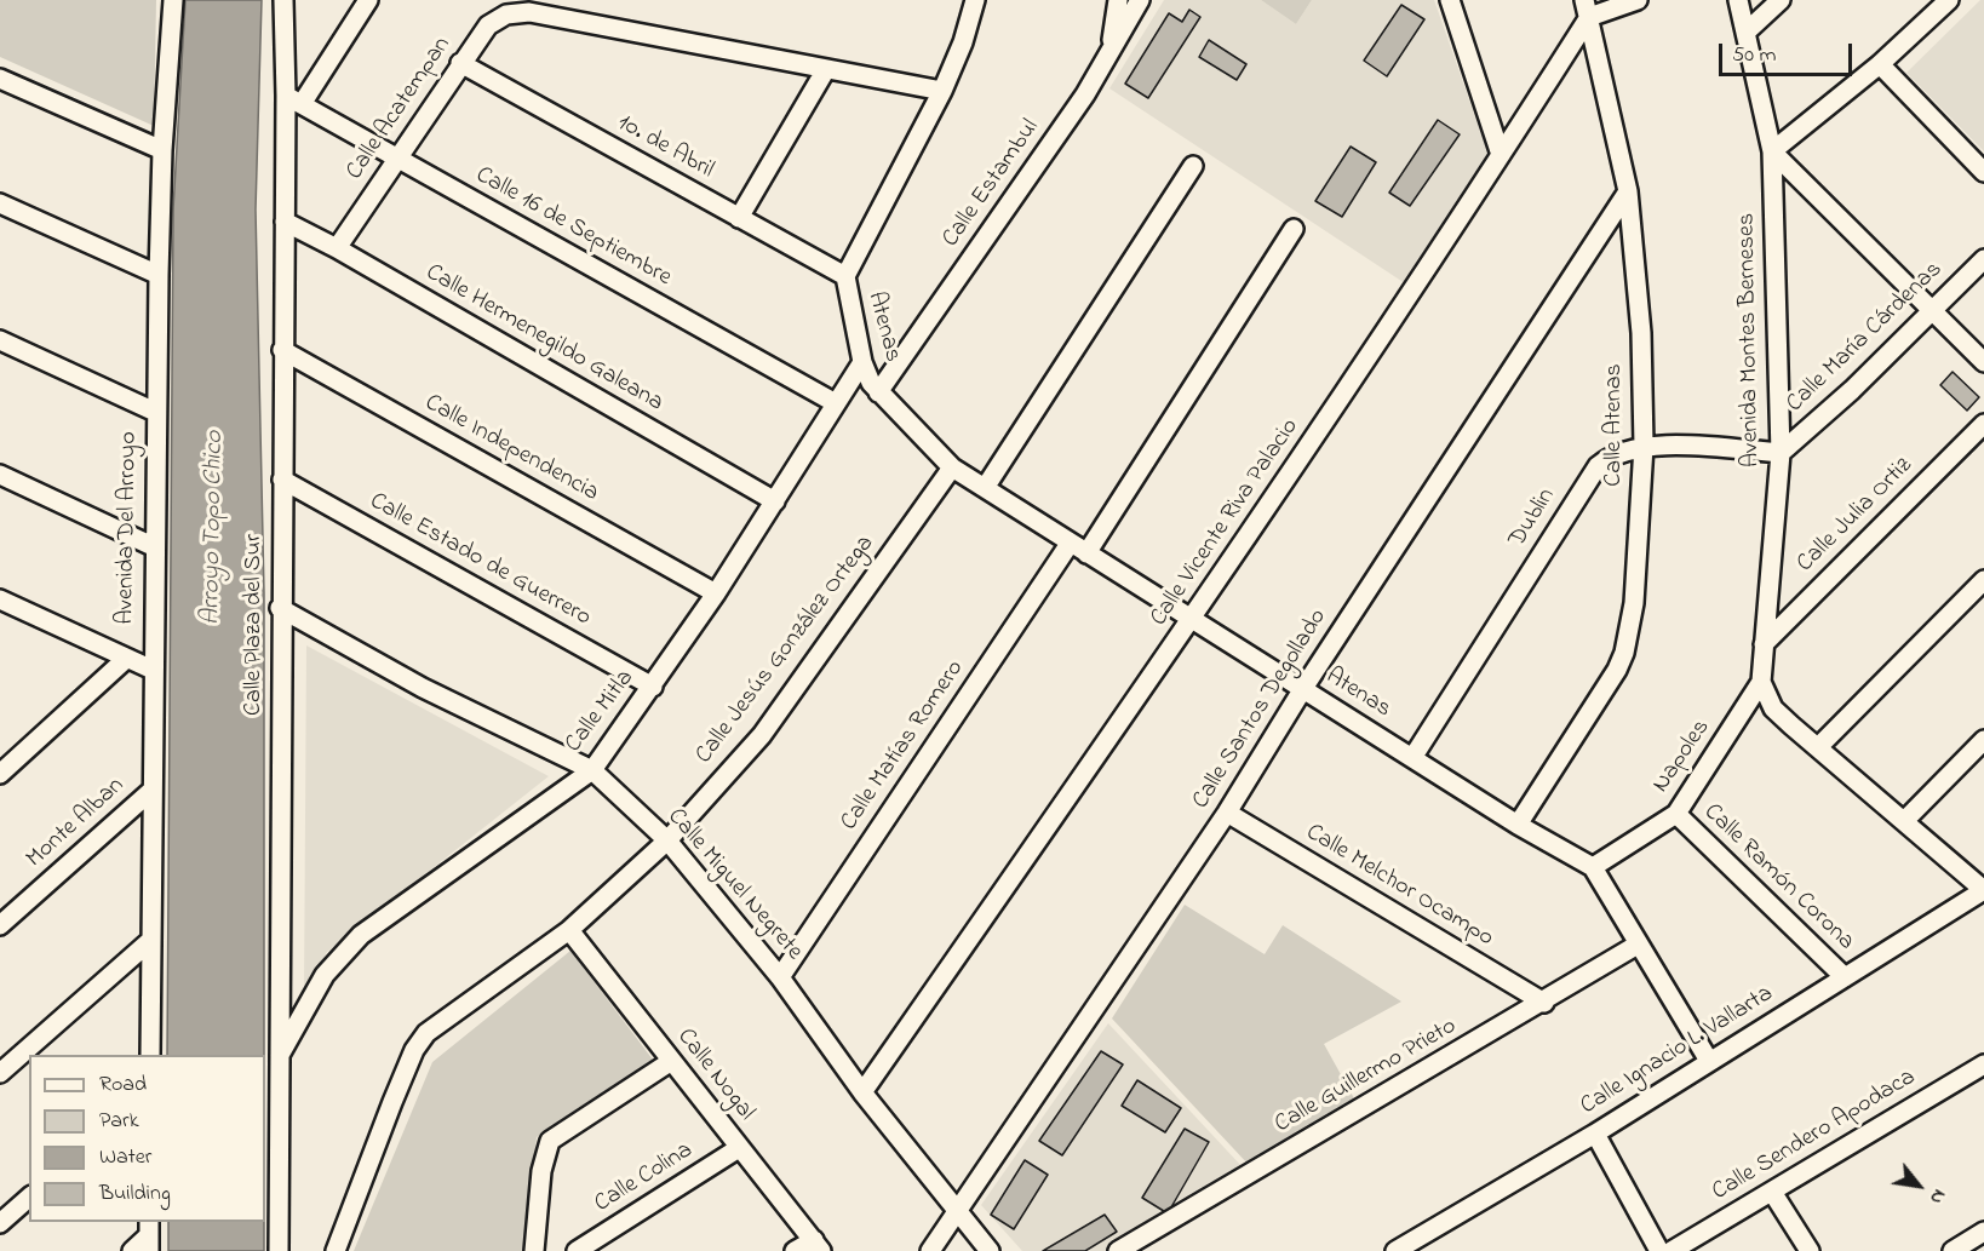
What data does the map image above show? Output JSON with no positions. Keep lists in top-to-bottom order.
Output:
{
  "streets": {
    "street": [
      "Calle Acatempan",
      "1o. de Abril",
      "Calle Estambul",
      "Calle 16 de Septiembre",
      "Atenas",
      "Calle María Cárdenas",
      "Calle Hermenegildo Galeana",
      "Avenida Montes Berneses",
      "Calle Atenas",
      "Calle Independencia",
      "Calle Julia Ortiz",
      "Dublin",
      "Calle Vicente Riva Palacio",
      "Avenida Del Arroyo",
      "Calle Estado de Guerrero",
      "Calle Plaza del Sur",
      "Calle Jesús González Ortega",
      "Calle Santos Degollado",
      "Calle Mitla",
      "Calle Matías Romero",
      "Napoles",
      "Monte Alban",
      "Calle Ramón Corona",
      "Calle Miguel Negrete",
      "Calle Melchor Ocampo",
      "Calle Ignacio L. Vallarta",
      "Calle Nogal",
      "Calle Guillermo Prieto",
      "Calle Sendero Apodaca",
      "Calle Colina"
    ]
  },
  "crossings": [
    ["Calle Acatempan", "1o. de Abril"],
    ["Calle Acatempan", "Calle 16 de Septiembre"],
    ["Calle Acatempan", "Calle Hermenegildo Galeana"],
    ["1o. de Abril", "Atenas"],
    ["Calle Estambul", "Atenas"],
    ["Calle 16 de Septiembre", "Calle Plaza del Sur"],
    ["Calle 16 de Septiembre", "Calle Mitla"],
    ["Atenas", "Calle Atenas"],
    ["Atenas", "Dublin"],
    ["Atenas", "Calle Vicente Riva Palacio"],
    ["Atenas", "Calle Jesús González Ortega"],
    ["Atenas", "Calle Santos Degollado"],
    ["Atenas", "Calle Mitla"],
    ["Atenas", "Calle Matías Romero"],
    ["Atenas", "Napoles"],
    ["Calle María Cárdenas", "Avenida Montes Berneses"],
    ["Calle María Cárdenas", "Dublin"],
    ["Calle Hermenegildo Galeana", "Calle Plaza del Sur"],
    ["Calle Hermenegildo Galeana", "Calle Mitla"],
    ["Avenida Montes Berneses", "Calle Julia Ortiz"],
    ["Avenida Montes Berneses", "Dublin"],
    ["Avenida Montes Berneses", "Napoles"],
    ["Calle Atenas", "Dublin"],
    ["Calle Atenas", "Calle Vicente Riva Palacio"],
    ["Calle Atenas", "Calle Santos Degollado"],
    ["Calle Independencia", "Calle Plaza del Sur"],
    ["Calle Independencia", "Calle Mitla"],
    ["Calle Vicente Riva Palacio", "Calle Miguel Negrete"],
    ["Avenida Del Arroyo", "Monte Alban"],
    ["Calle Estado de Guerrero", "Calle Plaza del Sur"],
    ["Calle Estado de Guerrero", "Calle Mitla"],
    ["Calle Plaza del Sur", "Calle Mitla"],
    ["Calle Plaza del Sur", "Calle Miguel Negrete"],
    ["Calle Jesús González Ortega", "Calle Miguel Negrete"],
    ["Calle Jesús González Ortega", "Calle Nogal"],
    ["Calle Santos Degollado", "Calle Miguel Negrete"],
    ["Calle Santos Degollado", "Calle Melchor Ocampo"],
    ["Calle Mitla", "Calle Miguel Negrete"],
    ["Calle Matías Romero", "Calle Miguel Negrete"],
    ["Napoles", "Calle Ramón Corona"],
    ["Calle Ramón Corona", "Calle Ignacio L. Vallarta"],
    ["Calle Melchor Ocampo", "Calle Guillermo Prieto"],
    ["Calle Nogal", "Calle Colina"]
  ],
  "water": ["Arroyo Topo Chico"],
  "legend": [
    "Road",
    "Park",
    "Water",
    "Building"
  ],
  "scale_bar": "50 m",
  "north": "bottom right"
}
